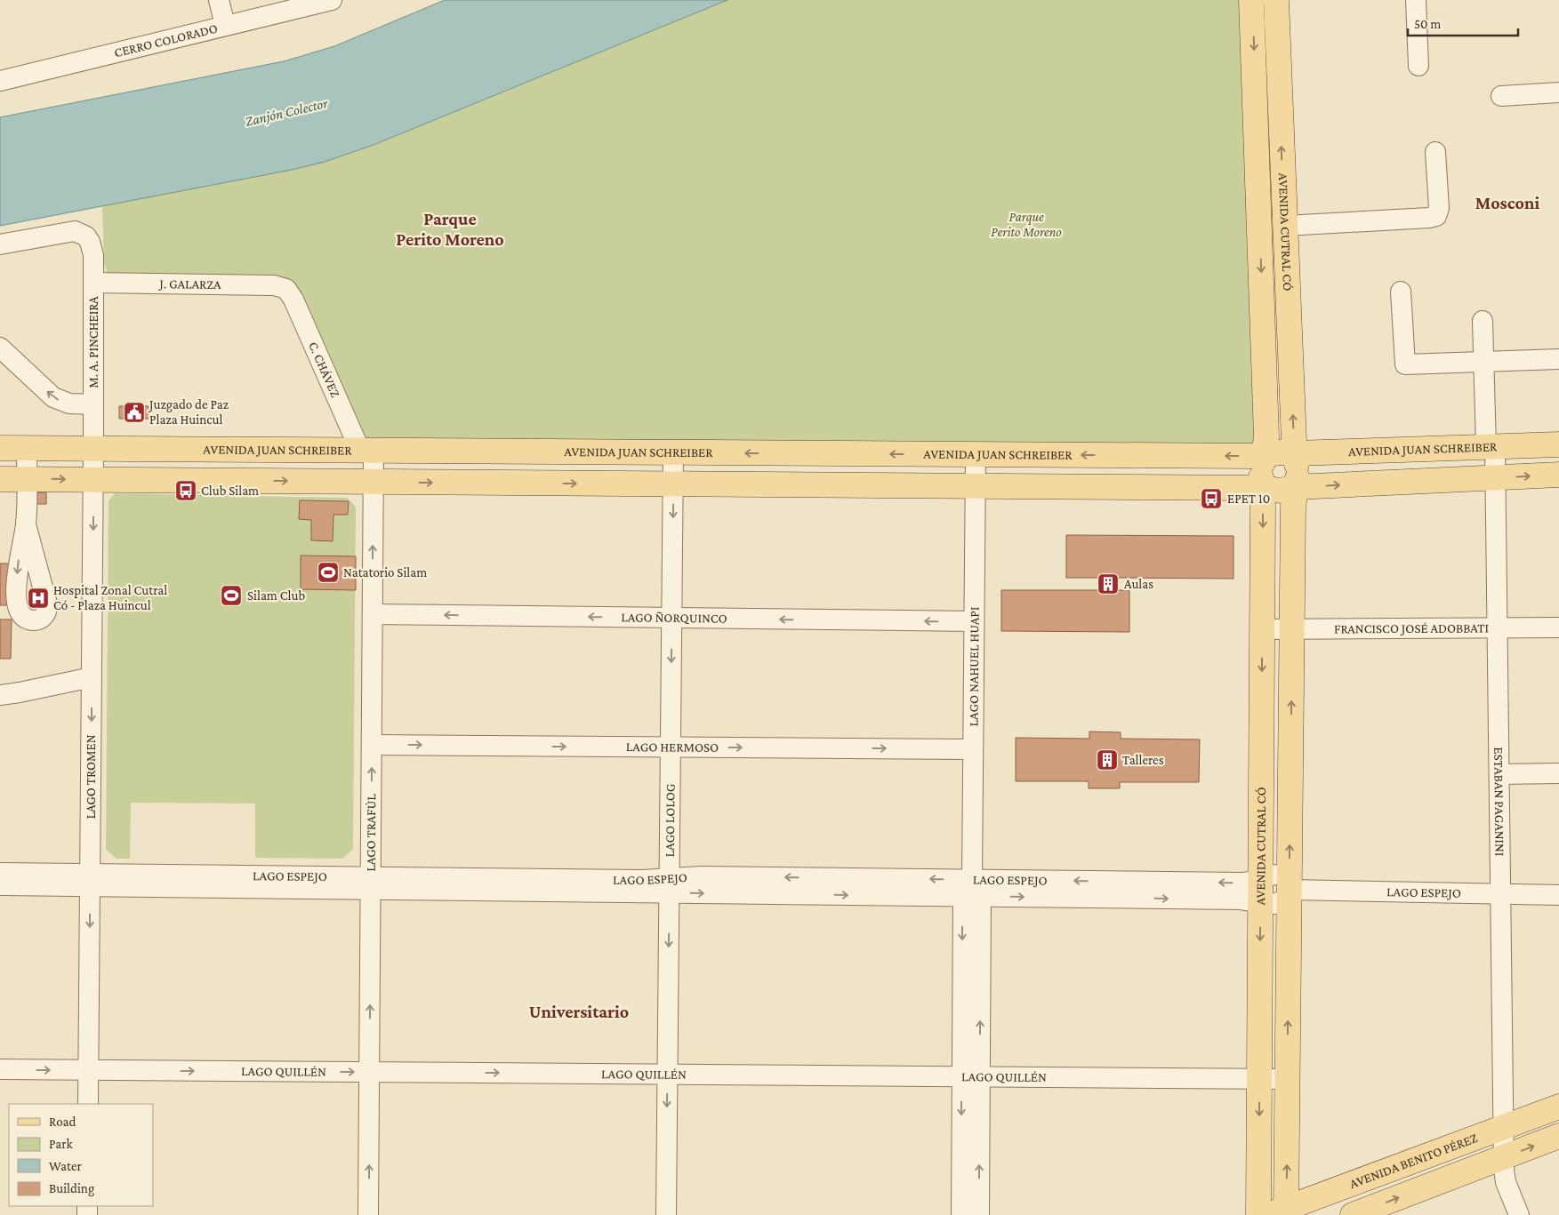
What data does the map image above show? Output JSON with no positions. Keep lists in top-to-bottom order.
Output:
{
  "streets": {
    "main road": ["AVENIDA CUTRAL CÓ", "AVENIDA JUAN SCHREIBER", "AVENIDA BENITO PÉREZ"],
    "street": [
      "CERRO COLORADO",
      "J. GALARZA",
      "M. A. PINCHEIRA",
      "C. CHÁVEZ",
      "LAGO ÑORQUINCO",
      "FRANCISCO JOSÉ ADOBBATI",
      "LAGO NAHUEL HUAPI",
      "LAGO HERMOSO",
      "LAGO TROMEN",
      "ESTABAN PAGANINI",
      "LAGO LOLOG",
      "LAGO TRAFÚL",
      "LAGO ESPEJO",
      "LAGO QUILLÉN"
    ]
  },
  "crossings": [
    ["AVENIDA CUTRAL CÓ", "AVENIDA JUAN SCHREIBER"],
    ["AVENIDA CUTRAL CÓ", "FRANCISCO JOSÉ ADOBBATI"],
    ["AVENIDA CUTRAL CÓ", "LAGO ESPEJO"],
    ["AVENIDA CUTRAL CÓ", "LAGO QUILLÉN"],
    ["AVENIDA CUTRAL CÓ", "AVENIDA BENITO PÉREZ"],
    ["J. GALARZA", "M. A. PINCHEIRA"],
    ["J. GALARZA", "C. CHÁVEZ"],
    ["M. A. PINCHEIRA", "AVENIDA JUAN SCHREIBER"],
    ["M. A. PINCHEIRA", "LAGO TROMEN"],
    ["C. CHÁVEZ", "AVENIDA JUAN SCHREIBER"],
    ["C. CHÁVEZ", "LAGO TRAFÚL"],
    ["AVENIDA JUAN SCHREIBER", "LAGO NAHUEL HUAPI"],
    ["AVENIDA JUAN SCHREIBER", "LAGO TROMEN"],
    ["AVENIDA JUAN SCHREIBER", "ESTABAN PAGANINI"],
    ["AVENIDA JUAN SCHREIBER", "LAGO LOLOG"],
    ["AVENIDA JUAN SCHREIBER", "LAGO TRAFÚL"],
    ["LAGO ÑORQUINCO", "LAGO NAHUEL HUAPI"],
    ["LAGO ÑORQUINCO", "LAGO LOLOG"],
    ["LAGO ÑORQUINCO", "LAGO TRAFÚL"],
    ["FRANCISCO JOSÉ ADOBBATI", "ESTABAN PAGANINI"],
    ["LAGO NAHUEL HUAPI", "LAGO HERMOSO"],
    ["LAGO NAHUEL HUAPI", "LAGO ESPEJO"],
    ["LAGO NAHUEL HUAPI", "LAGO QUILLÉN"],
    ["LAGO HERMOSO", "LAGO LOLOG"],
    ["LAGO HERMOSO", "LAGO TRAFÚL"],
    ["LAGO TROMEN", "LAGO ESPEJO"],
    ["LAGO TROMEN", "LAGO QUILLÉN"],
    ["ESTABAN PAGANINI", "LAGO ESPEJO"],
    ["ESTABAN PAGANINI", "AVENIDA BENITO PÉREZ"],
    ["LAGO LOLOG", "LAGO ESPEJO"],
    ["LAGO LOLOG", "LAGO QUILLÉN"],
    ["LAGO TRAFÚL", "LAGO ESPEJO"],
    ["LAGO TRAFÚL", "LAGO QUILLÉN"]
  ],
  "one_way": [
    "LAGO ÑORQUINCO",
    "LAGO HERMOSO",
    "LAGO TROMEN",
    "LAGO LOLOG",
    "LAGO TRAFÚL",
    "LAGO QUILLÉN"
  ],
  "districts": ["Mosconi", "Parque Perito Moreno", "Universitario"],
  "water": ["Zanjón Colector"],
  "parks": ["Parque Perito Moreno"],
  "places": {
    "public building": ["Juzgado de Paz Plaza Huincul"],
    "bus stop": ["Club Silam", "EPET 10"],
    "sports": ["Natatorio Silam", "Silam Club"],
    "building": ["Aulas", "Talleres"],
    "hospital": ["Hospital Zonal Cutral Có - Plaza Huincul"]
  },
  "legend": [
    "Road",
    "Park",
    "Water",
    "Building"
  ],
  "scale_bar": "50 m"
}
